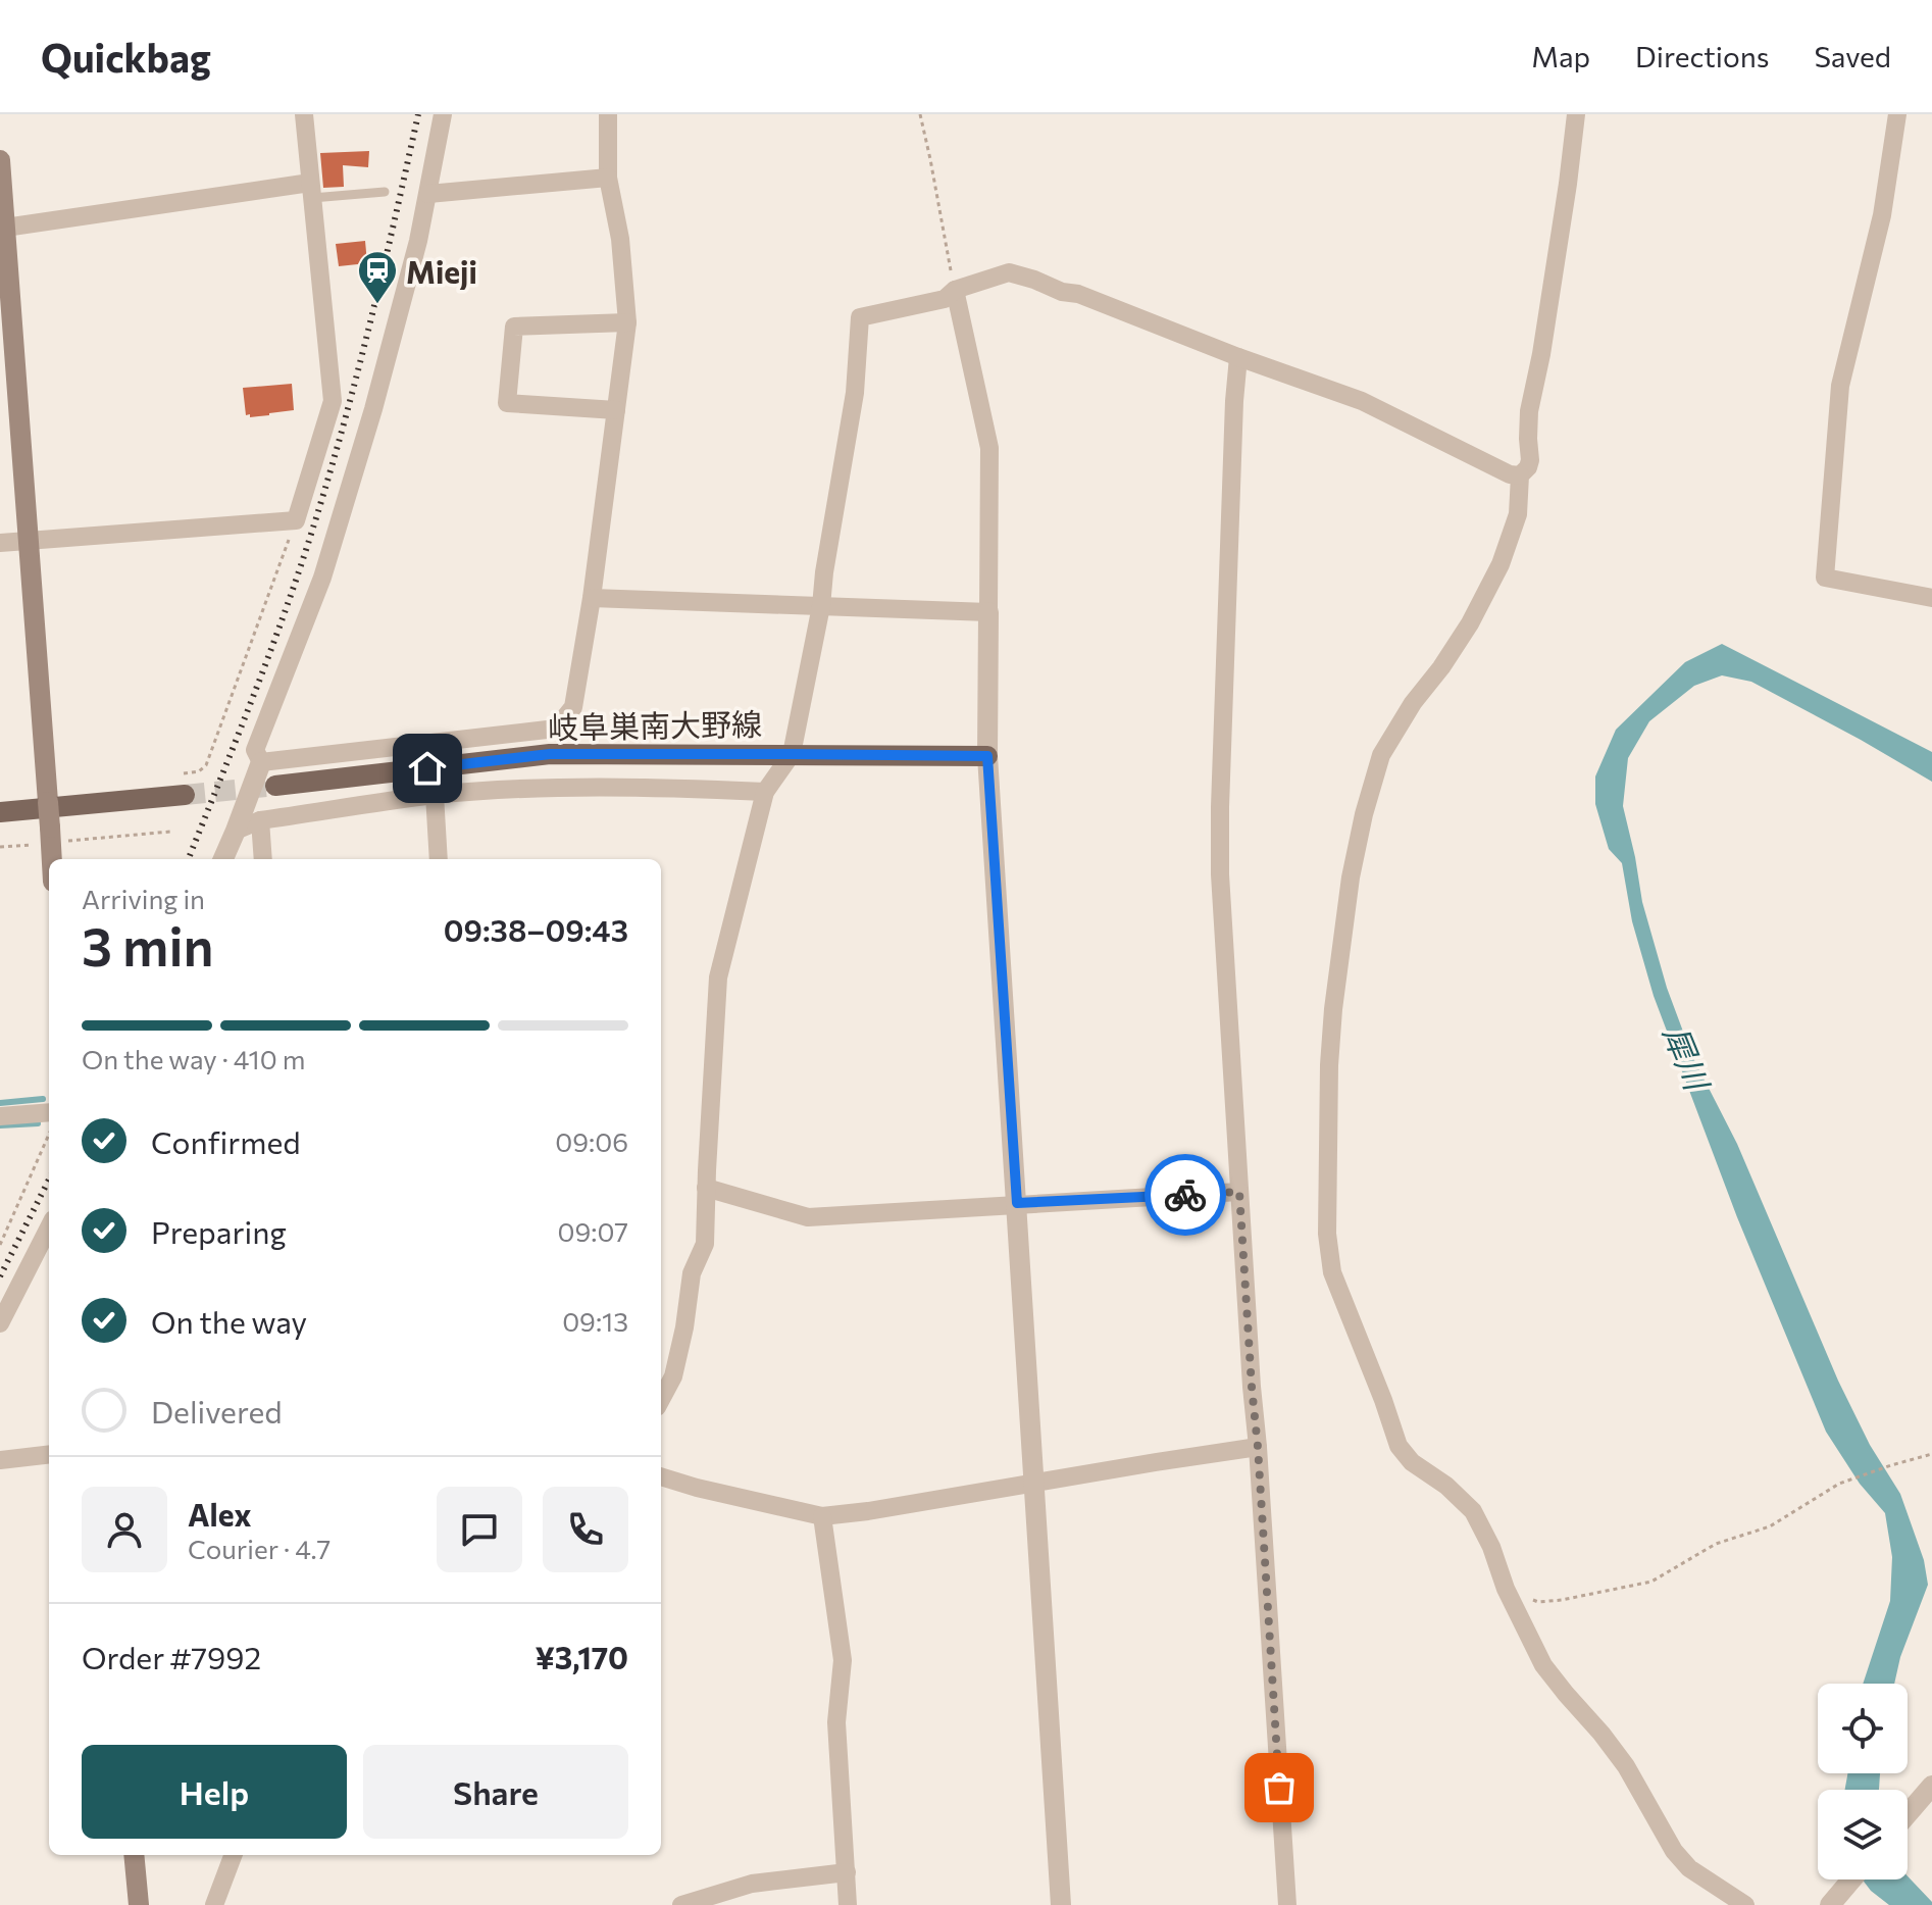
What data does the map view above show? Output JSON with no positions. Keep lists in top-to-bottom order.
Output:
{
  "streets": {
    "main road": ["岐阜巣南大野線"]
  },
  "water": ["犀川"],
  "places": {
    "station": ["Mieji"]
  },
  "page": {
    "header": "Quickbag",
    "nav": ["Map", "Directions", "Saved"],
    "heading": ["3 min", "Arriving in", "09:38–09:43"],
    "panel": [
      "Alex",
      "Courier · 4.7",
      "Order #7992",
      "¥3,170"
    ],
    "bar": "On the way · 410 m",
    "list": [
      ["Confirmed", "09:06"],
      ["Preparing", "09:07"],
      ["On the way", "09:13"],
      "Delivered"
    ],
    "buttons": ["Help", "Share"]
  }
}
